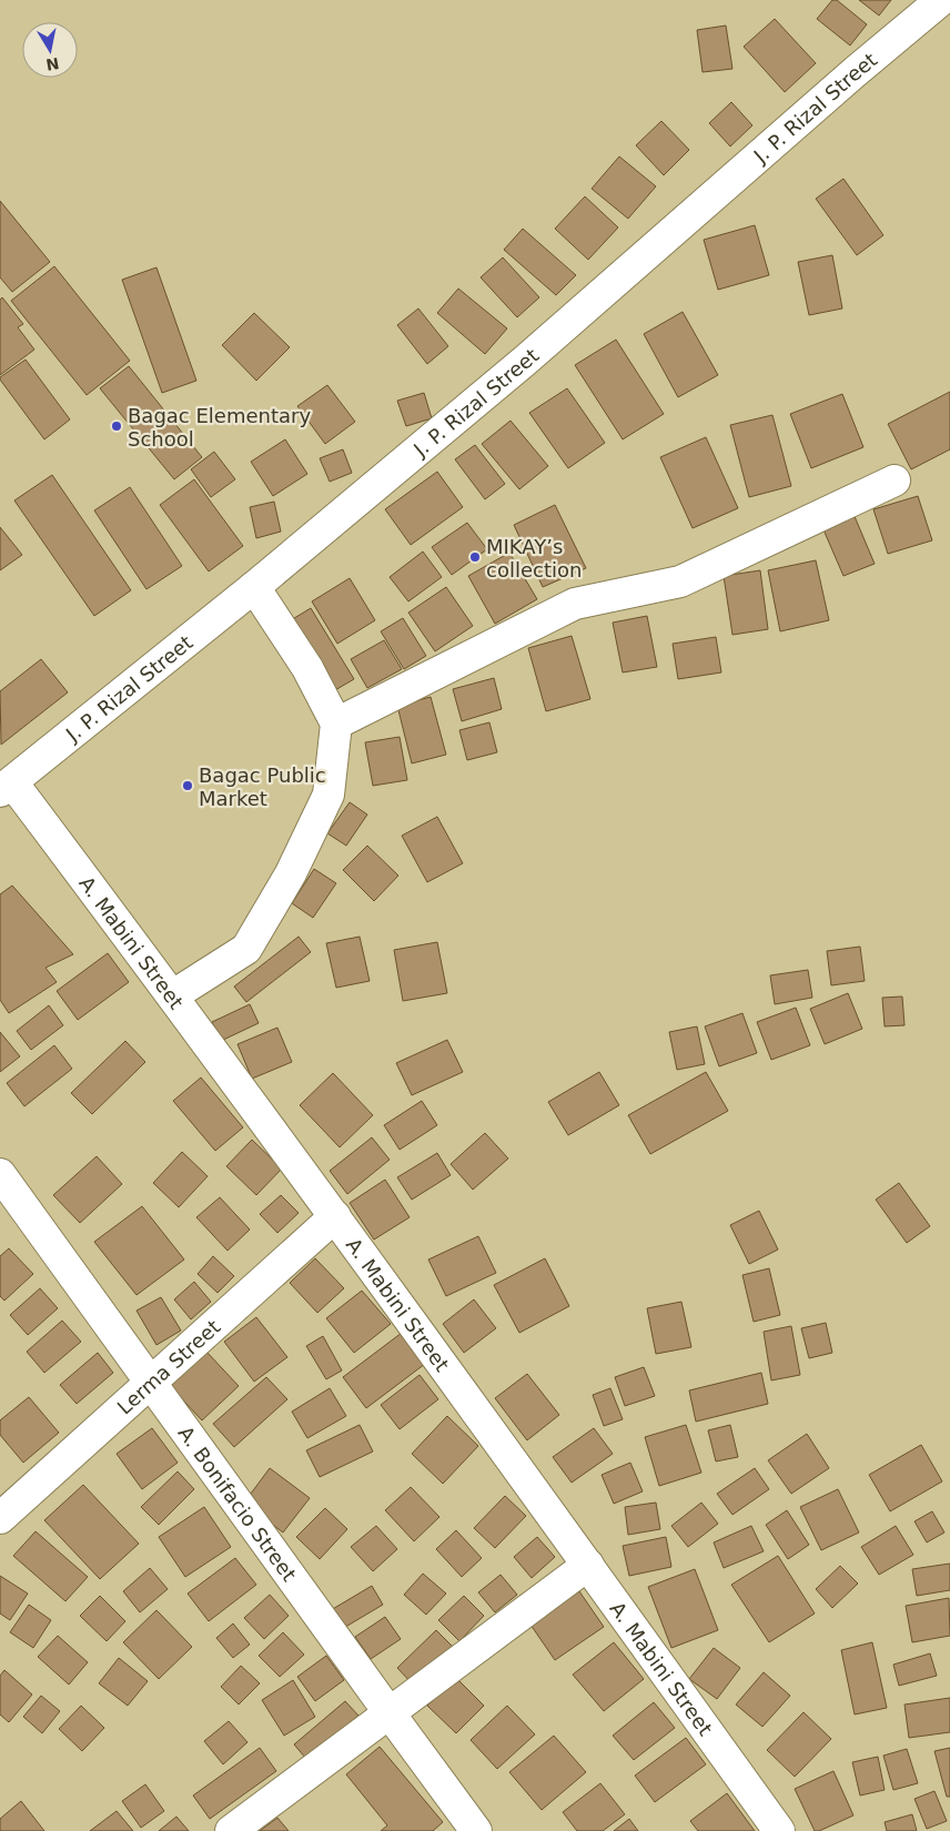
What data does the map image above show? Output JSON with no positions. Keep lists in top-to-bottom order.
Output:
{
  "streets": {
    "street": [
      "J. P. Rizal Street",
      "A. Mabini Street",
      "Lerma Street",
      "A. Bonifacio Street"
    ]
  },
  "crossings": [
    ["J. P. Rizal Street", "A. Mabini Street"],
    ["A. Mabini Street", "Lerma Street"],
    ["Lerma Street", "A. Bonifacio Street"]
  ],
  "places": ["Bagac Elementary School", "MIKAY’s collection", "Bagac Public Market"],
  "north": "bottom"
}
